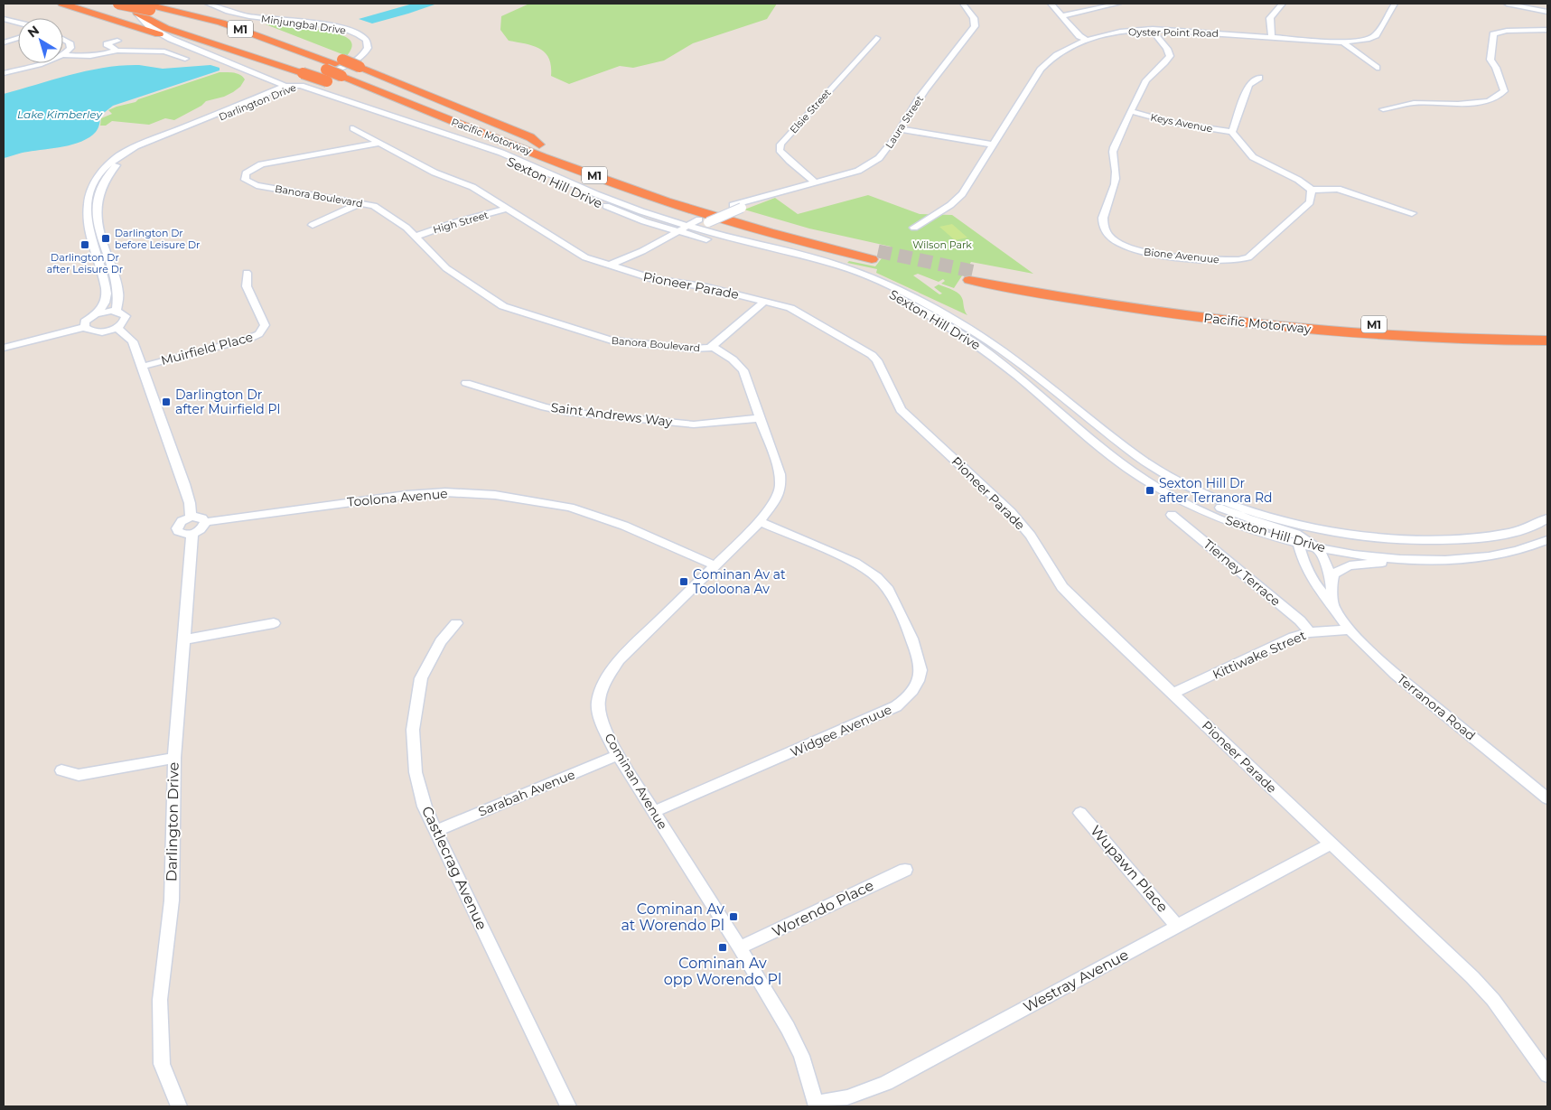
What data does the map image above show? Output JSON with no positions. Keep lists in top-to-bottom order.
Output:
{
  "streets": {
    "highway": ["M1", "Pacific Motorway"],
    "street": [
      "Minjungbal Drive",
      "Oyster Point Road",
      "Darlington Drive",
      "Elsie Street",
      "Laura Street",
      "Keys Avenue",
      "Sexton Hill Drive",
      "Banora Boulevard",
      "High Street",
      "Bione Avenuue",
      "Pioneer Parade",
      "Muirfield Place",
      "Saint Andrews Way",
      "Toolona Avenue",
      "Tierney Terrace",
      "Kittiwake Street",
      "Terranora Road",
      "Widgee Avenuue",
      "Cominan Avenue",
      "Sarabah Avenue",
      "Castlecrag Avenue",
      "Wupawn Place",
      "Worendo Place",
      "Westray Avenue"
    ]
  },
  "crossings": [
    ["Minjungbal Drive", "Darlington Drive"],
    ["Minjungbal Drive", "Sexton Hill Drive"],
    ["Oyster Point Road", "Bione Avenuue"],
    ["Darlington Drive", "Sexton Hill Drive"],
    ["Elsie Street", "Laura Street"],
    ["Laura Street", "Sexton Hill Drive"],
    ["Keys Avenue", "Bione Avenuue"],
    ["Sexton Hill Drive", "Terranora Road"],
    ["Banora Boulevard", "High Street"],
    ["Banora Boulevard", "Pioneer Parade"],
    ["Banora Boulevard", "Cominan Avenue"],
    ["High Street", "Pioneer Parade"],
    ["Pioneer Parade", "Kittiwake Street"],
    ["Pioneer Parade", "Westray Avenue"],
    ["Saint Andrews Way", "Cominan Avenue"],
    ["Toolona Avenue", "Cominan Avenue"],
    ["Tierney Terrace", "Kittiwake Street"],
    ["Kittiwake Street", "Terranora Road"],
    ["Widgee Avenuue", "Cominan Avenue"],
    ["Cominan Avenue", "Sarabah Avenue"],
    ["Cominan Avenue", "Worendo Place"],
    ["Cominan Avenue", "Westray Avenue"],
    ["Sarabah Avenue", "Castlecrag Avenue"],
    ["Wupawn Place", "Westray Avenue"]
  ],
  "water": ["Lake Kimberley"],
  "parks": ["Wilson Park"],
  "places": {
    "transit": [
      "Darlington Dr before Leisure Dr",
      "Darlington Dr after Leisure Dr",
      "Darlington Dr after Muirfield Pl",
      "Sexton Hill Dr after Terranora Rd",
      "Cominan Av at Tooloona Av",
      "Cominan Av at Worendo Pl",
      "Cominan Av opp Worendo Pl"
    ]
  },
  "north": "top left"
}
